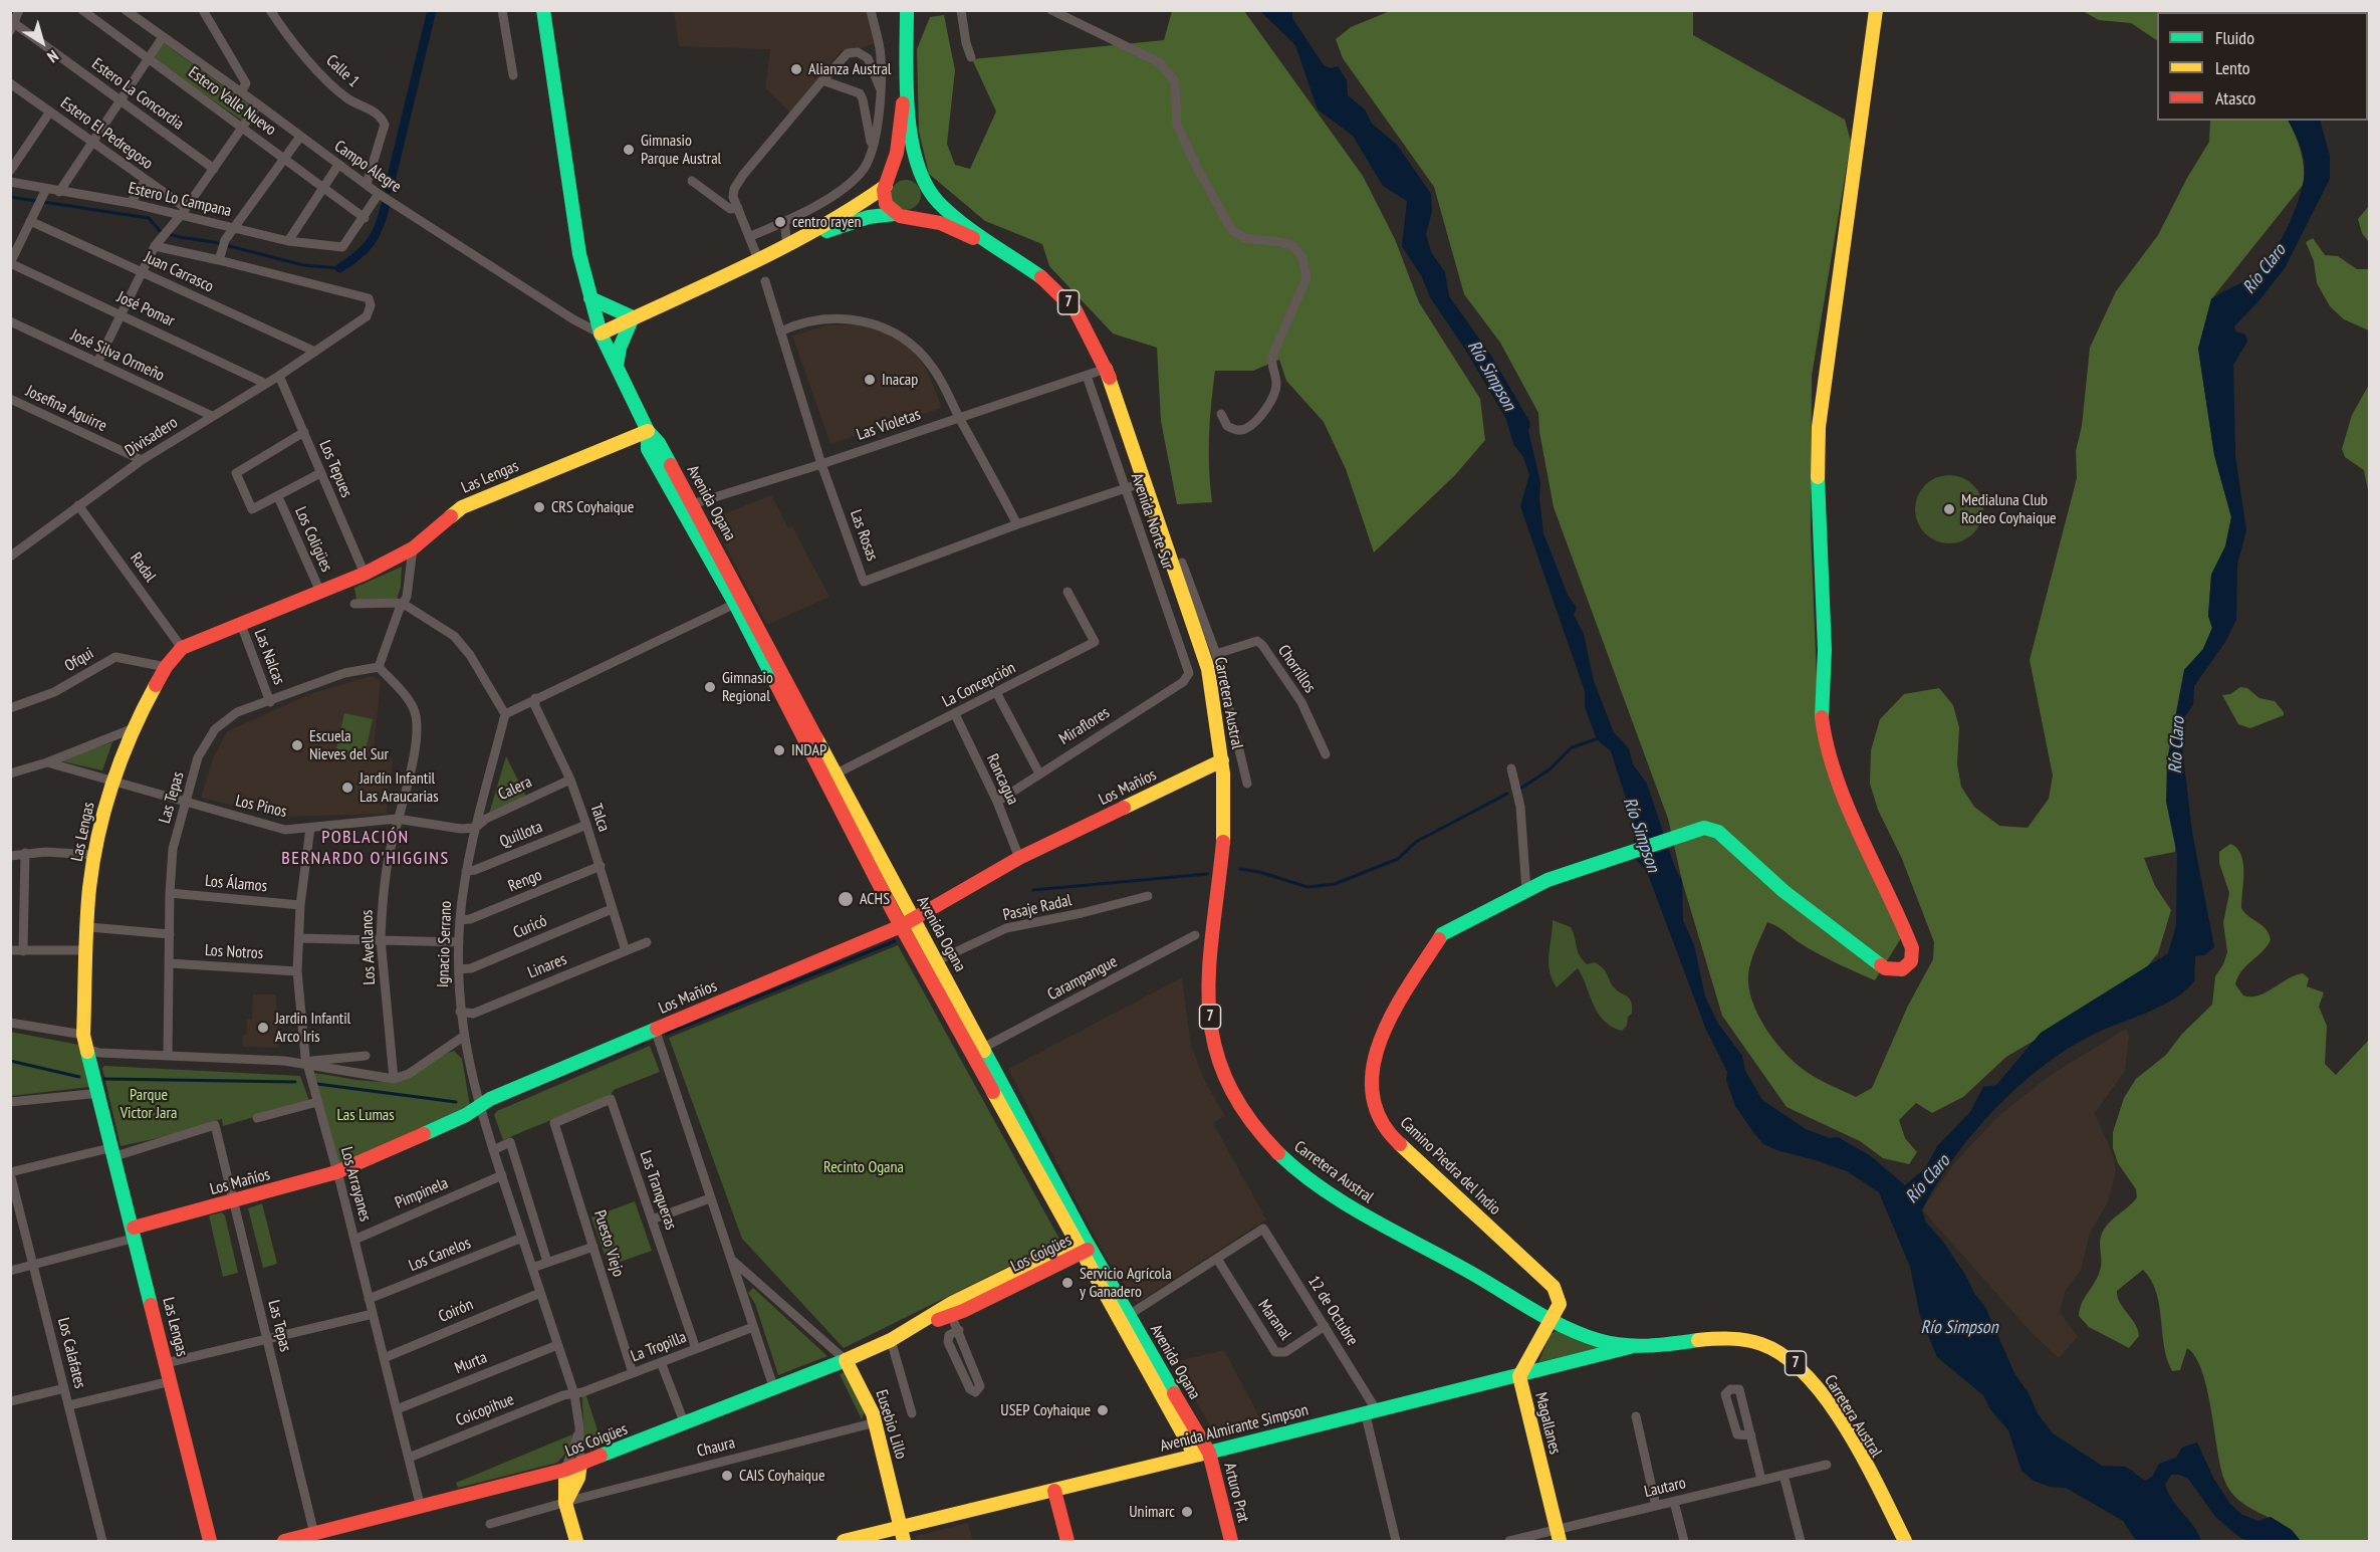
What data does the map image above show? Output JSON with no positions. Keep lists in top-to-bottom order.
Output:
{
  "streets": {
    "main road": [
      "7",
      "Las Lengas",
      "Avenida Ogana",
      "Carretera Austral",
      "Los Mañíos",
      "Ignacio Serrano",
      "Camino Piedra del Indio",
      "Los Coigües",
      "Magallanes",
      "Eusebio Lillo",
      "Avenida Almirante Simpson",
      "Arturo Prat"
    ],
    "street": [
      "Calle 1",
      "Estero La Concordia",
      "Estero Valle Nuevo",
      "Estero El Pedregoso",
      "Campo Alegre",
      "Estero Lo Campana",
      "Juan Carrasco",
      "José Pomar",
      "José Silva Ormeño",
      "Josefina Aguirre",
      "Las Violetas",
      "Divisadero",
      "Los Tepues",
      "Avenida Norte Sur",
      "Las Rosas",
      "Los Coligües",
      "Radal",
      "Las Nalcas",
      "Ofqui",
      "Chorrillos",
      "La Concepción",
      "Miraflores",
      "Rancagua",
      "Calera",
      "Las Tepas",
      "Los Pinos",
      "Talca",
      "Quillota",
      "Rengo",
      "Los Álamos",
      "Pasaje Radal",
      "Curicó",
      "Los Avellanos",
      "Los Notros",
      "Linares",
      "Carampangue",
      "Los Arrayanes",
      "Las Tranqueras",
      "Pimpinela",
      "Puesto Viejo",
      "Los Canelos",
      "Coirón",
      "12 de Octubre",
      "Maranal",
      "La Tropilla",
      "Los Calafates",
      "Murta",
      "Coicopihue",
      "Chaura",
      "Lautaro"
    ]
  },
  "crossings": [
    ["Calle 1", "Campo Alegre"],
    ["Estero Valle Nuevo", "Estero Lo Campana"],
    ["Estero El Pedregoso", "Estero Lo Campana"],
    ["Campo Alegre", "Avenida Ogana"],
    ["Juan Carrasco", "Divisadero"],
    ["José Pomar", "Divisadero"],
    ["José Silva Ormeño", "Divisadero"],
    ["Josefina Aguirre", "Divisadero"],
    ["Las Violetas", "Avenida Ogana"],
    ["Las Violetas", "Avenida Norte Sur"],
    ["Las Violetas", "Las Rosas"],
    ["Las Violetas", "Carretera Austral"],
    ["Divisadero", "Los Tepues"],
    ["Divisadero", "Radal"],
    ["Los Tepues", "Las Lengas"],
    ["Las Lengas", "Avenida Ogana"],
    ["Las Lengas", "Los Coligües"],
    ["Las Lengas", "Radal"],
    ["Las Lengas", "Las Nalcas"],
    ["Las Lengas", "Ofqui"],
    ["Las Lengas", "Los Mañíos"],
    ["Las Lengas", "Las Tepas"],
    ["Las Lengas", "Los Pinos"],
    ["Avenida Ogana", "La Concepción"],
    ["Avenida Ogana", "Los Mañíos"],
    ["Avenida Ogana", "Pasaje Radal"],
    ["Avenida Ogana", "Carampangue"],
    ["Avenida Ogana", "Los Coigües"],
    ["Avenida Ogana", "Avenida Almirante Simpson"],
    ["Avenida Ogana", "Arturo Prat"],
    ["Avenida Norte Sur", "Las Rosas"],
    ["Avenida Norte Sur", "Miraflores"],
    ["Las Rosas", "Carretera Austral"],
    ["Las Nalcas", "Las Tepas"],
    ["La Concepción", "Rancagua"],
    ["Carretera Austral", "Los Mañíos"],
    ["Carretera Austral", "Camino Piedra del Indio"],
    ["Carretera Austral", "Magallanes"],
    ["Carretera Austral", "Avenida Almirante Simpson"],
    ["Miraflores", "Rancagua"],
    ["Rancagua", "Los Mañíos"],
    ["Los Mañíos", "Las Tepas"],
    ["Los Mañíos", "Ignacio Serrano"],
    ["Los Mañíos", "Los Arrayanes"],
    ["Los Mañíos", "Los Calafates"],
    ["Los Mañíos", "Eusebio Lillo"],
    ["Calera", "Los Pinos"],
    ["Calera", "Talca"],
    ["Calera", "Ignacio Serrano"],
    ["Las Tepas", "Los Pinos"],
    ["Las Tepas", "Los Álamos"],
    ["Las Tepas", "Los Avellanos"],
    ["Las Tepas", "Los Notros"],
    ["Las Tepas", "Los Coigües"],
    ["Los Pinos", "Ignacio Serrano"],
    ["Los Pinos", "Los Avellanos"],
    ["Los Pinos", "Los Arrayanes"],
    ["Talca", "Quillota"],
    ["Talca", "Rengo"],
    ["Talca", "Curicó"],
    ["Talca", "Linares"],
    ["Quillota", "Ignacio Serrano"],
    ["Rengo", "Ignacio Serrano"],
    ["Los Álamos", "Los Arrayanes"],
    ["Curicó", "Ignacio Serrano"],
    ["Ignacio Serrano", "Linares"],
    ["Ignacio Serrano", "Pimpinela"],
    ["Ignacio Serrano", "Los Coigües"],
    ["Ignacio Serrano", "Los Canelos"],
    ["Ignacio Serrano", "Coirón"],
    ["Ignacio Serrano", "La Tropilla"],
    ["Ignacio Serrano", "Murta"],
    ["Ignacio Serrano", "Coicopihue"],
    ["Ignacio Serrano", "Chaura"],
    ["Los Notros", "Los Arrayanes"],
    ["Camino Piedra del Indio", "Magallanes"],
    ["Los Arrayanes", "Pimpinela"],
    ["Los Arrayanes", "Los Coigües"],
    ["Los Arrayanes", "Los Canelos"],
    ["Los Arrayanes", "Coirón"],
    ["Los Arrayanes", "Murta"],
    ["Los Arrayanes", "Coicopihue"],
    ["Las Tranqueras", "Puesto Viejo"],
    ["Las Tranqueras", "La Tropilla"],
    ["Puesto Viejo", "La Tropilla"],
    ["Los Coigües", "Eusebio Lillo"],
    ["12 de Octubre", "Maranal"],
    ["12 de Octubre", "Avenida Almirante Simpson"],
    ["La Tropilla", "Coicopihue"],
    ["La Tropilla", "Eusebio Lillo"],
    ["Magallanes", "Avenida Almirante Simpson"],
    ["Magallanes", "Lautaro"],
    ["Eusebio Lillo", "Avenida Almirante Simpson"],
    ["Eusebio Lillo", "Chaura"],
    ["Avenida Almirante Simpson", "Arturo Prat"]
  ],
  "districts": ["POBLACIÓN BERNARDO O'HIGGINS"],
  "water": ["Río Claro", "Río Simpson"],
  "parks": ["Parque Victor Jara", "Las Lumas", "Recinto Ogana"],
  "places": [
    "Alianza Austral",
    "Gimnasio Parque Austral",
    "centro rayen",
    "Inacap",
    "CRS Coyhaique",
    "Medialuna Club Rodeo Coyhaique",
    "Gimnasio Regional",
    "Escuela Nieves del Sur",
    "INDAP",
    "Jardín Infantil Las Araucarias",
    "ACHS",
    "Jardin Infantil Arco Iris",
    "Servicio Agrícola y Ganadero",
    "USEP Coyhaique",
    "CAIS Coyhaique",
    "Unimarc"
  ],
  "legend": ["Fluido", "Lento", "Atasco"],
  "north": "bottom right"
}
